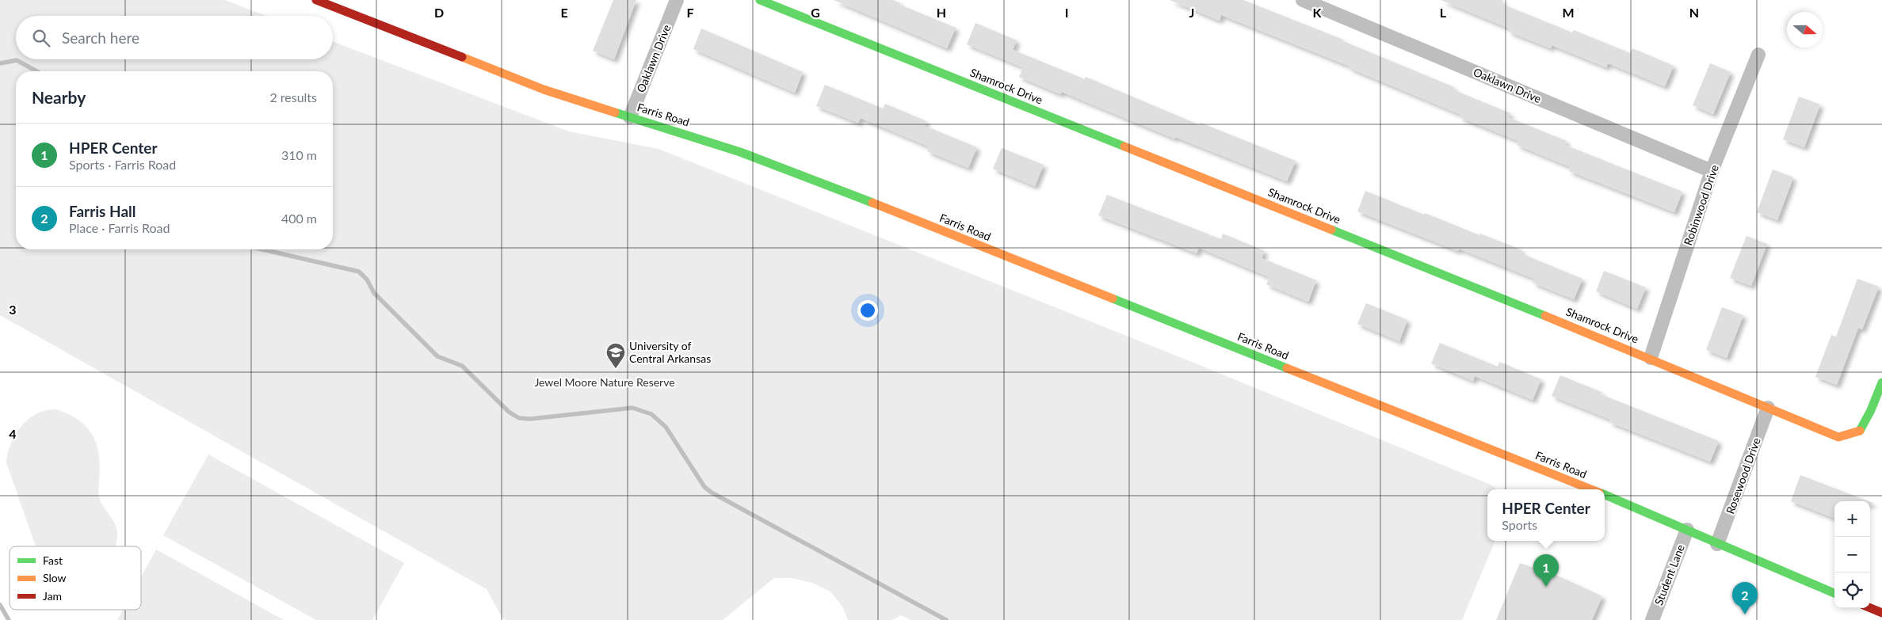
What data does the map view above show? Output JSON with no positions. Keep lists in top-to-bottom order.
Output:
{
  "streets": {
    "street": [
      "Oaklawn Drive",
      "Shamrock Drive",
      "Farris Road",
      "Robinwood Drive",
      "Rosewood Drive",
      "Student Lane"
    ]
  },
  "crossings": [
    ["Oaklawn Drive", "Farris Road"],
    ["Oaklawn Drive", "Robinwood Drive"],
    ["Shamrock Drive", "Robinwood Drive"],
    ["Shamrock Drive", "Rosewood Drive"],
    ["Farris Road", "Rosewood Drive"],
    ["Farris Road", "Student Lane"]
  ],
  "parks": ["Jewel Moore Nature Reserve"],
  "places": {
    "school or university": ["University of Central Arkansas"]
  },
  "legend": ["Fast", "Slow", "Jam"],
  "north": "right",
  "page": {
    "search": "Search here",
    "heading": ["Nearby", "2 results"],
    "list": [
      {
        "mark": "1",
        "name": "HPER Center",
        "note": "Sports · Farris Road",
        "value": "310 m"
      },
      {
        "mark": "2",
        "name": "Farris Hall",
        "note": "Place · Farris Road",
        "value": "400 m"
      }
    ],
    "popup": ["HPER Center", "Sports"],
    "map_buttons": ["+", "−"],
    "pins": ["1", "2"]
  },
  "grid": {
    "columns": [
      "D",
      "E",
      "F",
      "G",
      "H",
      "I",
      "J",
      "K",
      "L",
      "M",
      "N"
    ],
    "rows": ["3", "4"]
  }
}
